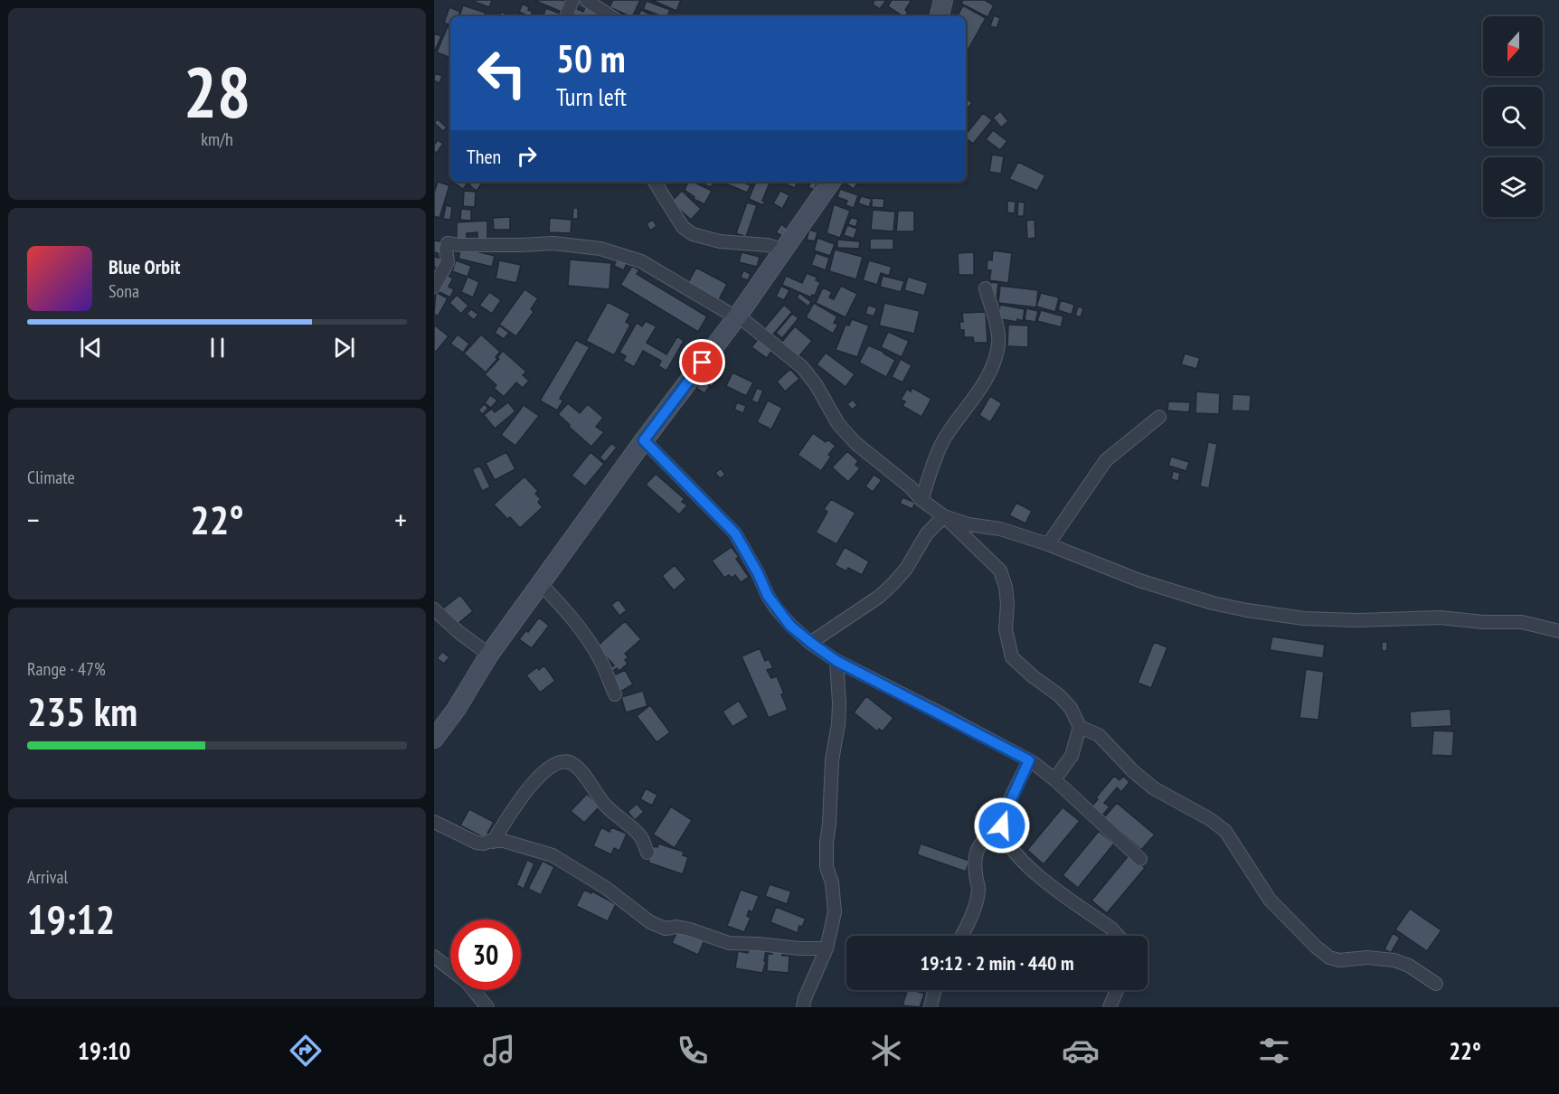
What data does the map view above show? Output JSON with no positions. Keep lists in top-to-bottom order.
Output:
{
  "north": "bottom",
  "page": {
    "tile": [
      ["28", "km/h"],
      "Climate",
      ["Range · 47%", "235 km"],
      ["Arrival", "19:12"]
    ],
    "turn": ["50 m", "Turn left"],
    "then": "Then",
    "song": ["Blue Orbit", "Sona"],
    "heat": ["−", "22°", "+"],
    "limit": "30",
    "trip": "19:12 · 2 min · 440 m",
    "tabs": ["19:10", "22°"]
  }
}
